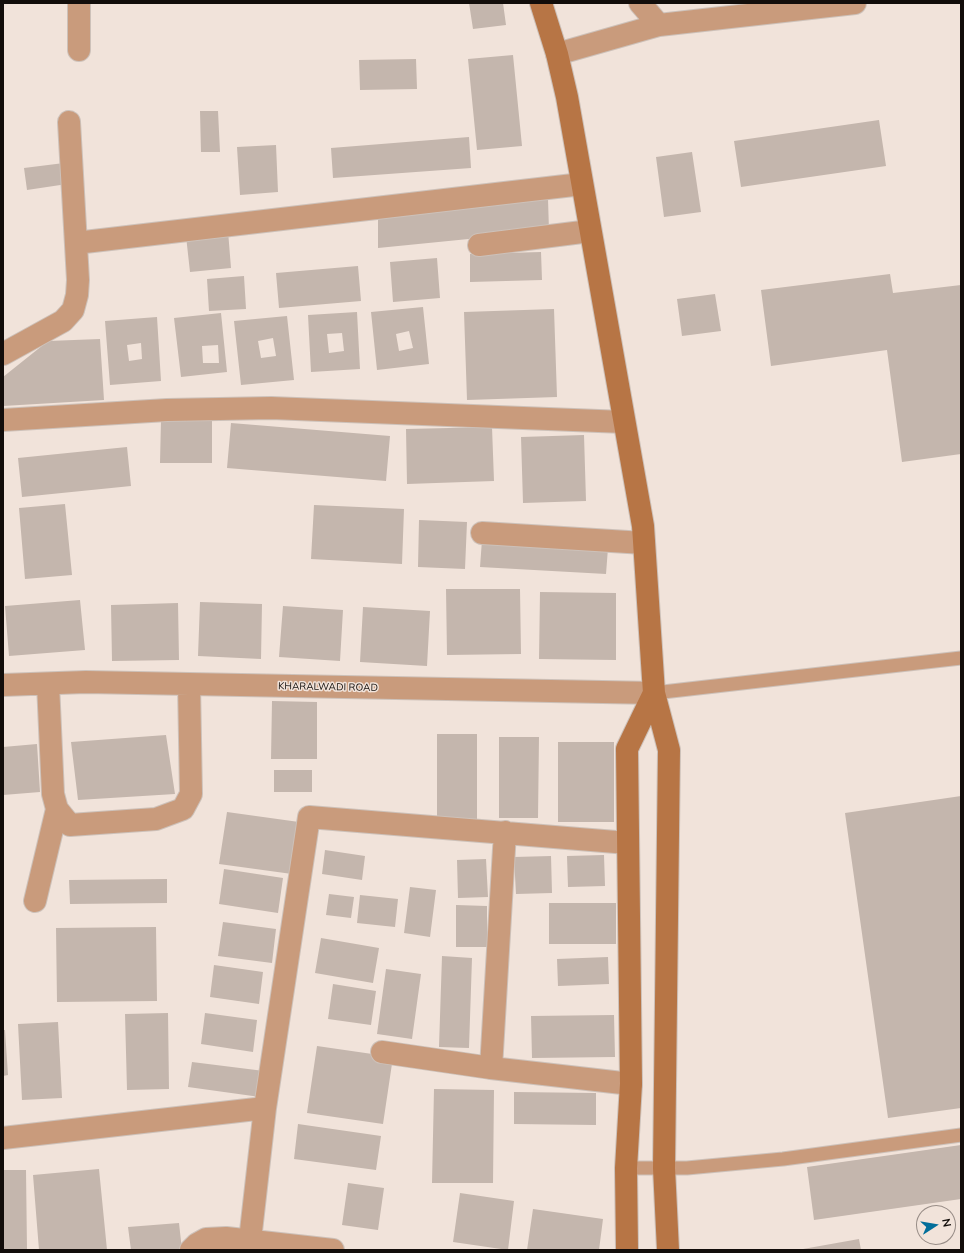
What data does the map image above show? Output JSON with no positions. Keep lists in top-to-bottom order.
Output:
{
  "streets": {
    "street": ["KHARALWADI ROAD"]
  },
  "north": "right"
}
